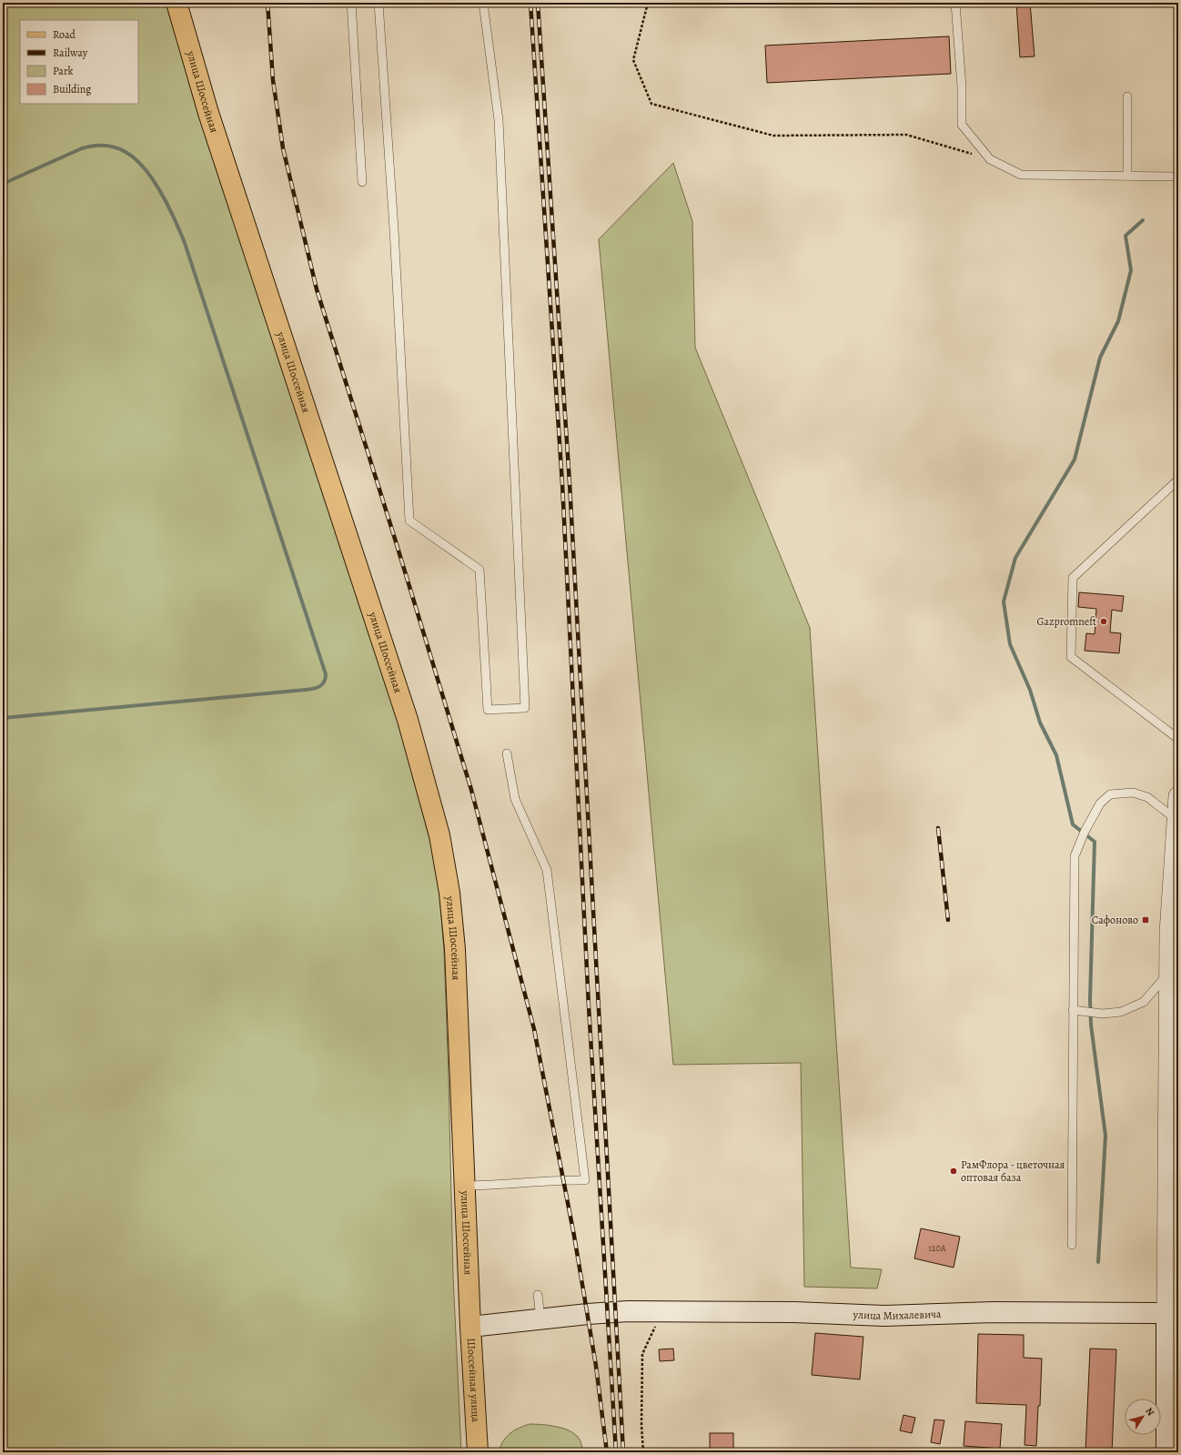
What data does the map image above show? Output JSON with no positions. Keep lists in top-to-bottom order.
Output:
{
  "streets": {
    "main road": ["улица Шоссейная", "улица Михалевича", "Шоссейная улица"]
  },
  "crossings": [
    ["улица Шоссейная", "улица Михалевича"],
    ["улица Шоссейная", "Шоссейная улица"],
    ["улица Михалевича", "Шоссейная улица"]
  ],
  "places": {
    "other": ["Gazpromneft", "РамФлора - цветочная оптовая база"],
    "transit": ["Сафоново"]
  },
  "house_numbers": ["120А"],
  "legend": [
    "Road",
    "Railway",
    "Park",
    "Building"
  ],
  "north": "top right"
}
